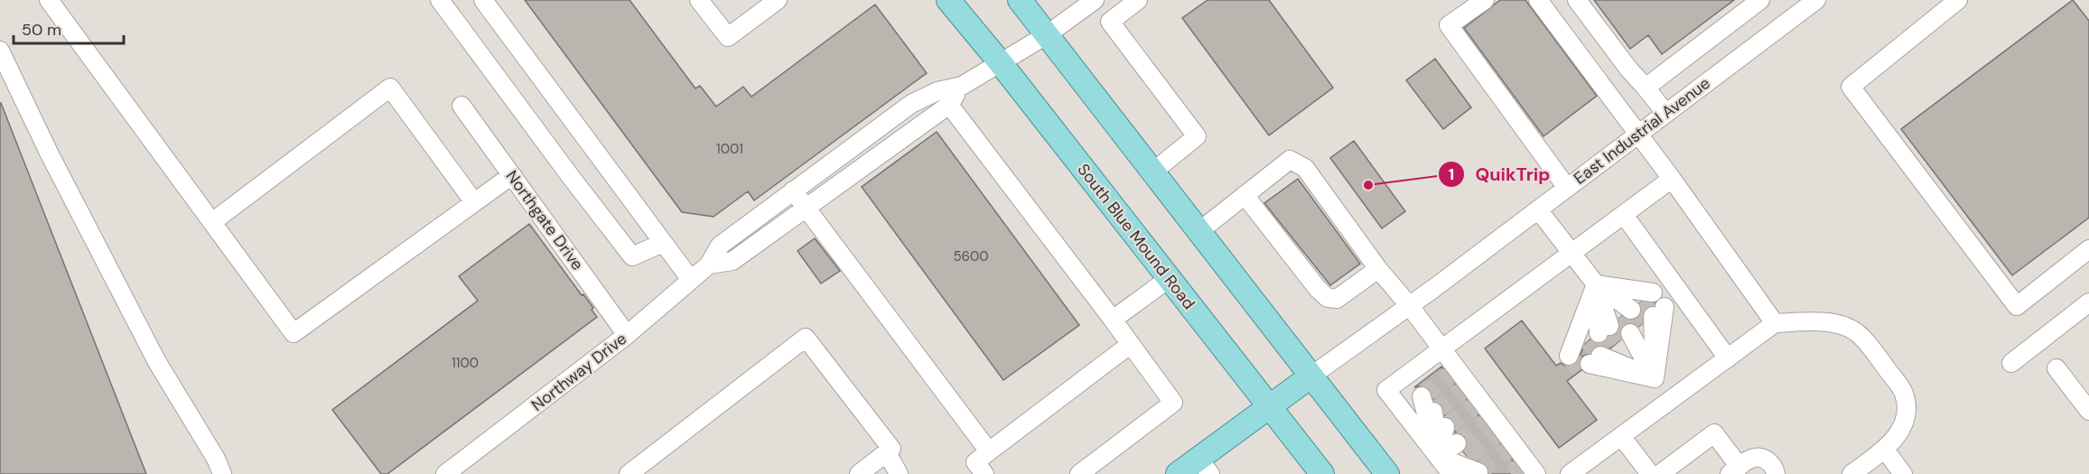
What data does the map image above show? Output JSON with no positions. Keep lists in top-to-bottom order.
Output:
{
  "streets": {
    "main road": ["South Blue Mound Road"],
    "street": ["East Industrial Avenue", "Northgate Drive", "Northway Drive"]
  },
  "crossings": [
    ["Northgate Drive", "Northway Drive"],
    ["South Blue Mound Road", "Northway Drive"]
  ],
  "places": ["QuikTrip"],
  "house_numbers": ["1001", "5600", "1100"],
  "scale_bar": "50 m"
}
